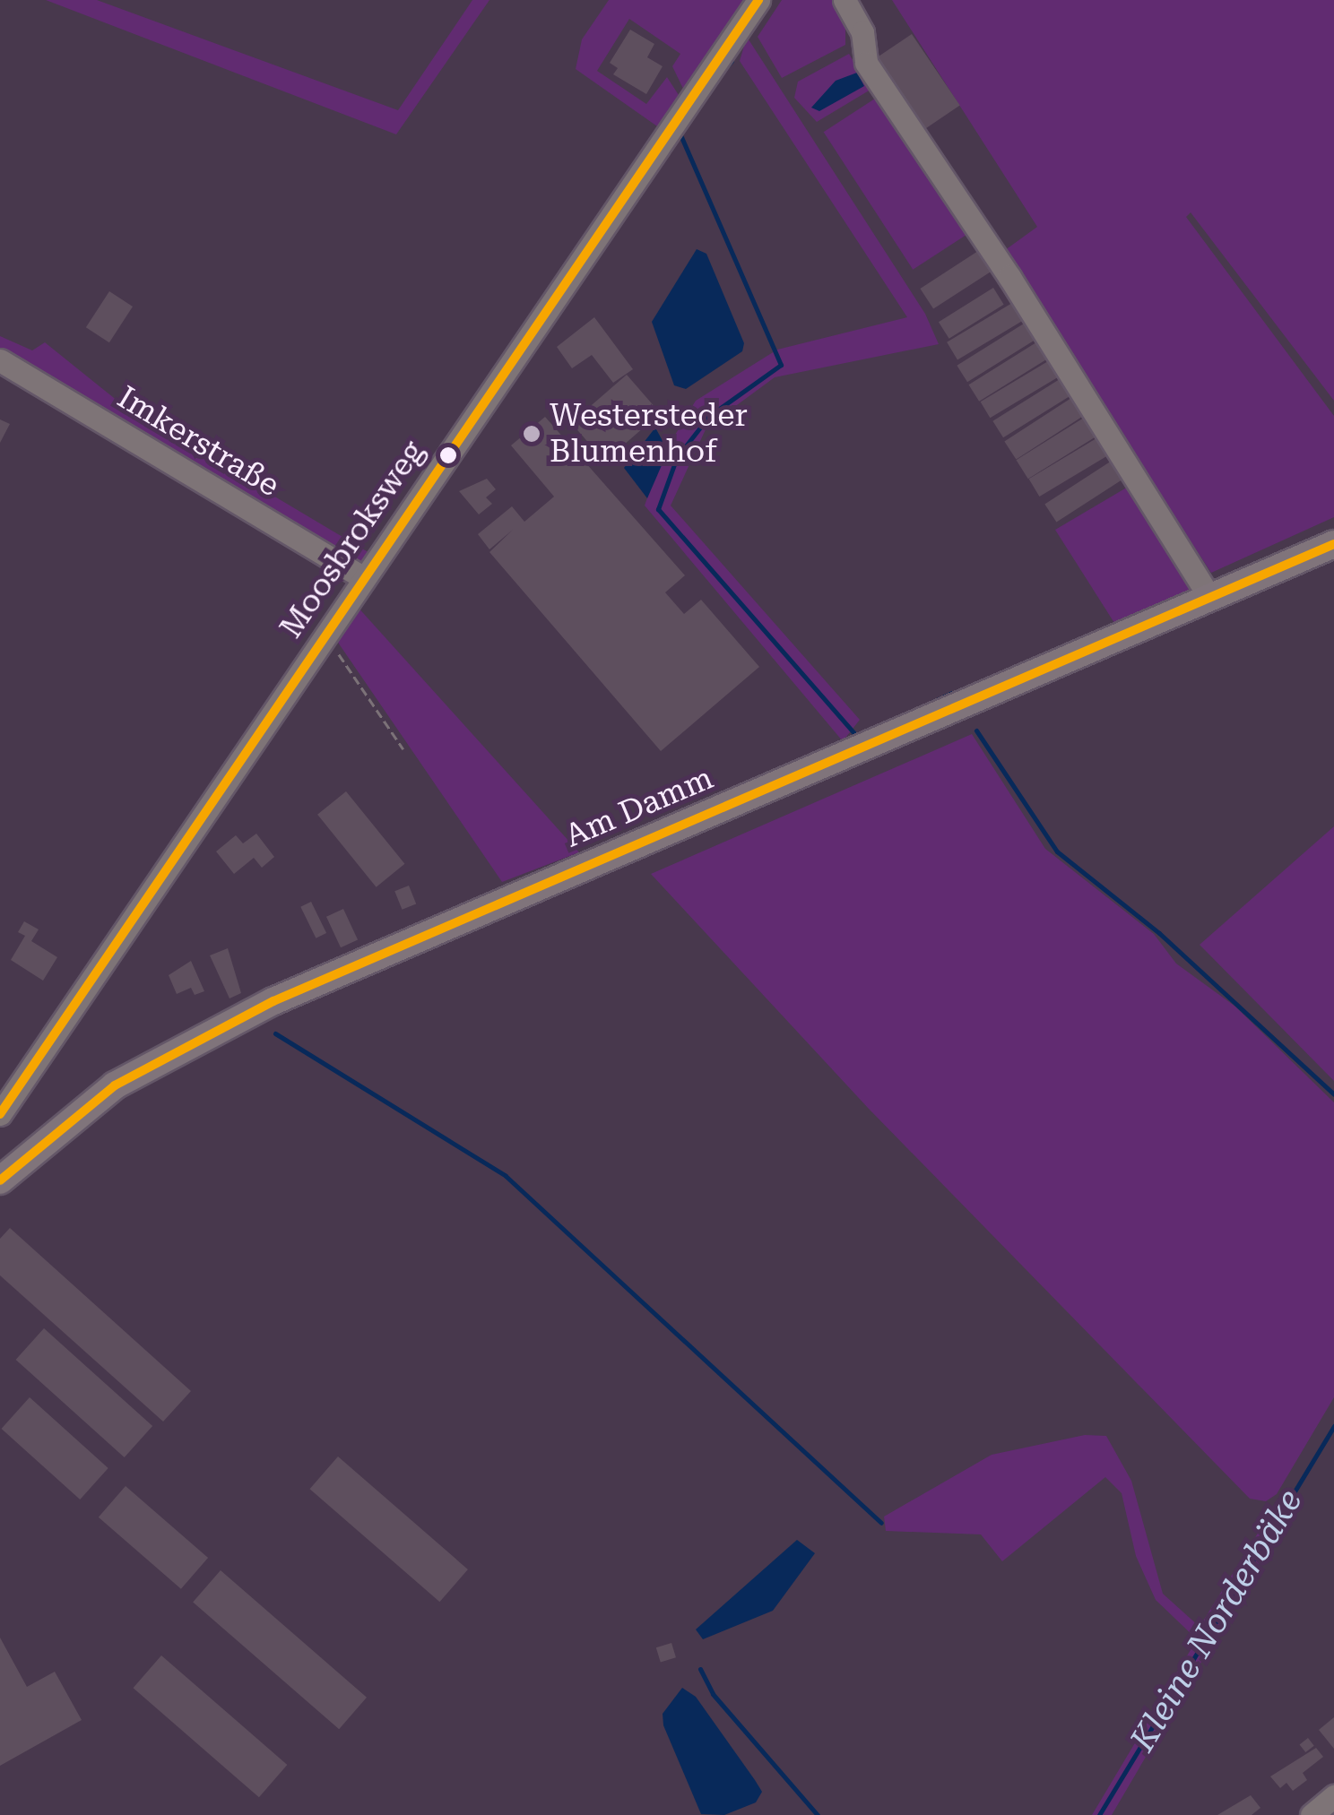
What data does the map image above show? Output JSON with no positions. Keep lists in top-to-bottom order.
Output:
{
  "streets": {
    "main road": ["Am Damm"],
    "street": ["Imkerstraße", "Moosbroksweg"]
  },
  "crossings": [
    ["Imkerstraße", "Moosbroksweg"]
  ],
  "water": ["Kleine Norderbäke"],
  "places": ["Westersteder Blumenhof"]
}
